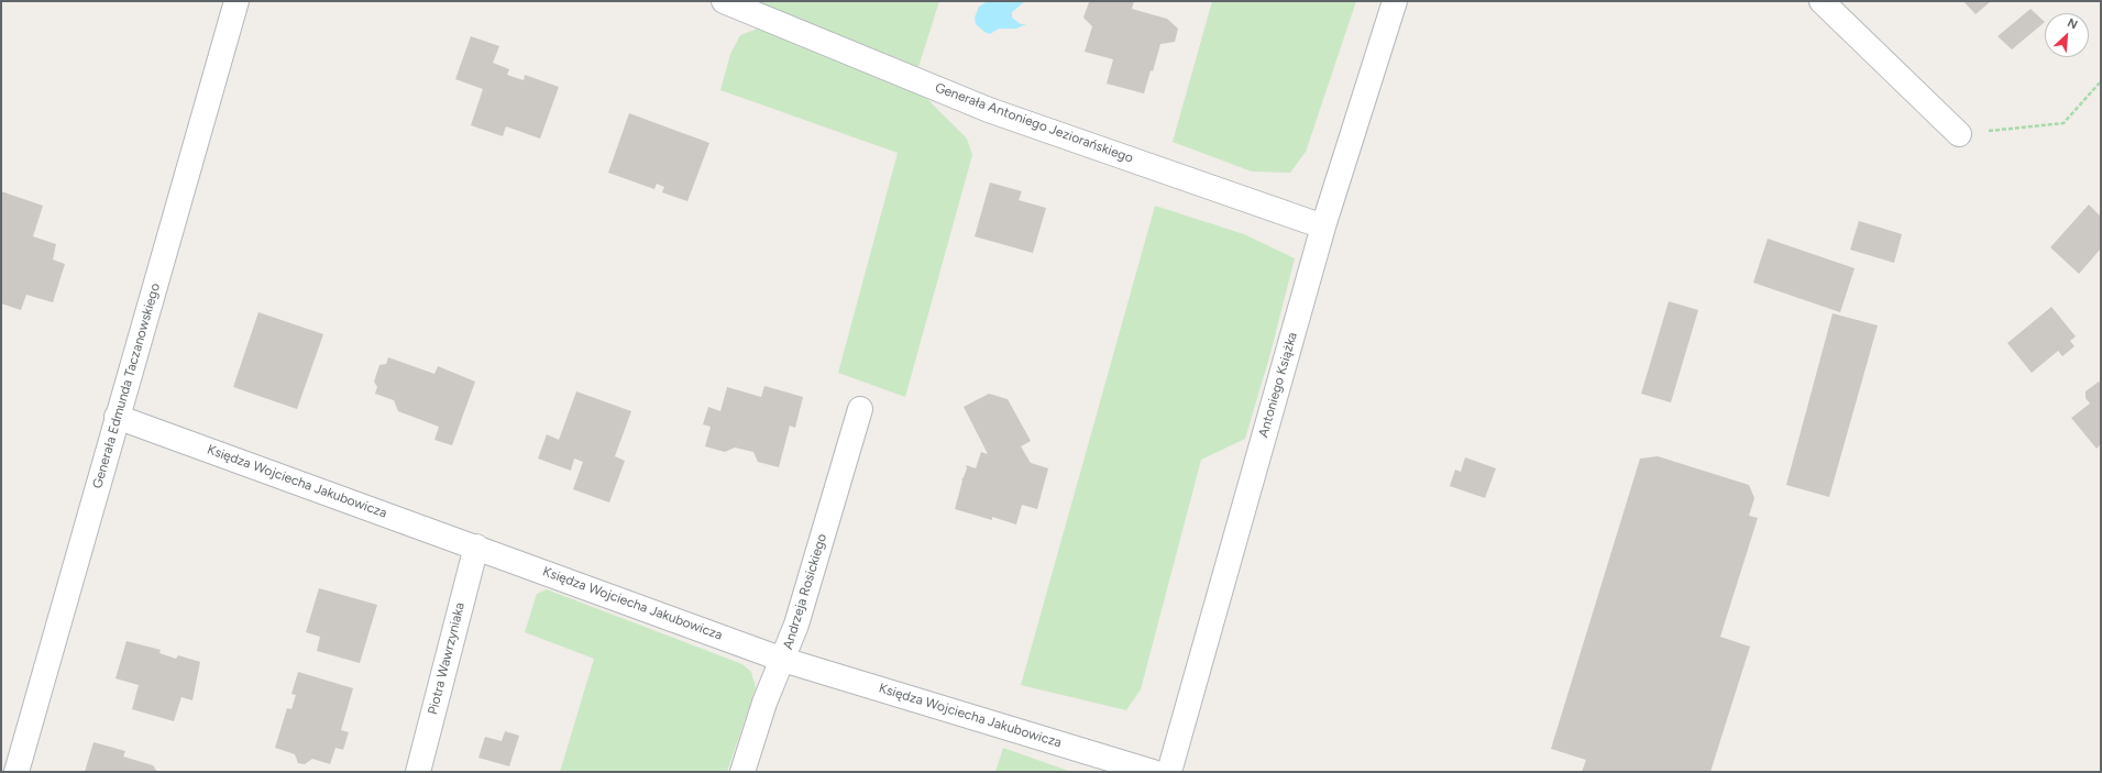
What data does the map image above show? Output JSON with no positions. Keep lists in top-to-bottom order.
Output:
{
  "streets": {
    "street": [
      "Generała Antoniego Jeziorańskiego",
      "Antoniego Książka",
      "Generała Edmunda Taczanowskiego",
      "Księdza Wojciecha Jakubowicza",
      "Andrzeja Rosickiego",
      "Piotra Wawrzyniaka"
    ]
  },
  "crossings": [
    ["Generała Antoniego Jeziorańskiego", "Antoniego Książka"],
    ["Generała Edmunda Taczanowskiego", "Księdza Wojciecha Jakubowicza"],
    ["Księdza Wojciecha Jakubowicza", "Andrzeja Rosickiego"],
    ["Księdza Wojciecha Jakubowicza", "Piotra Wawrzyniaka"]
  ],
  "north": "top right"
}
